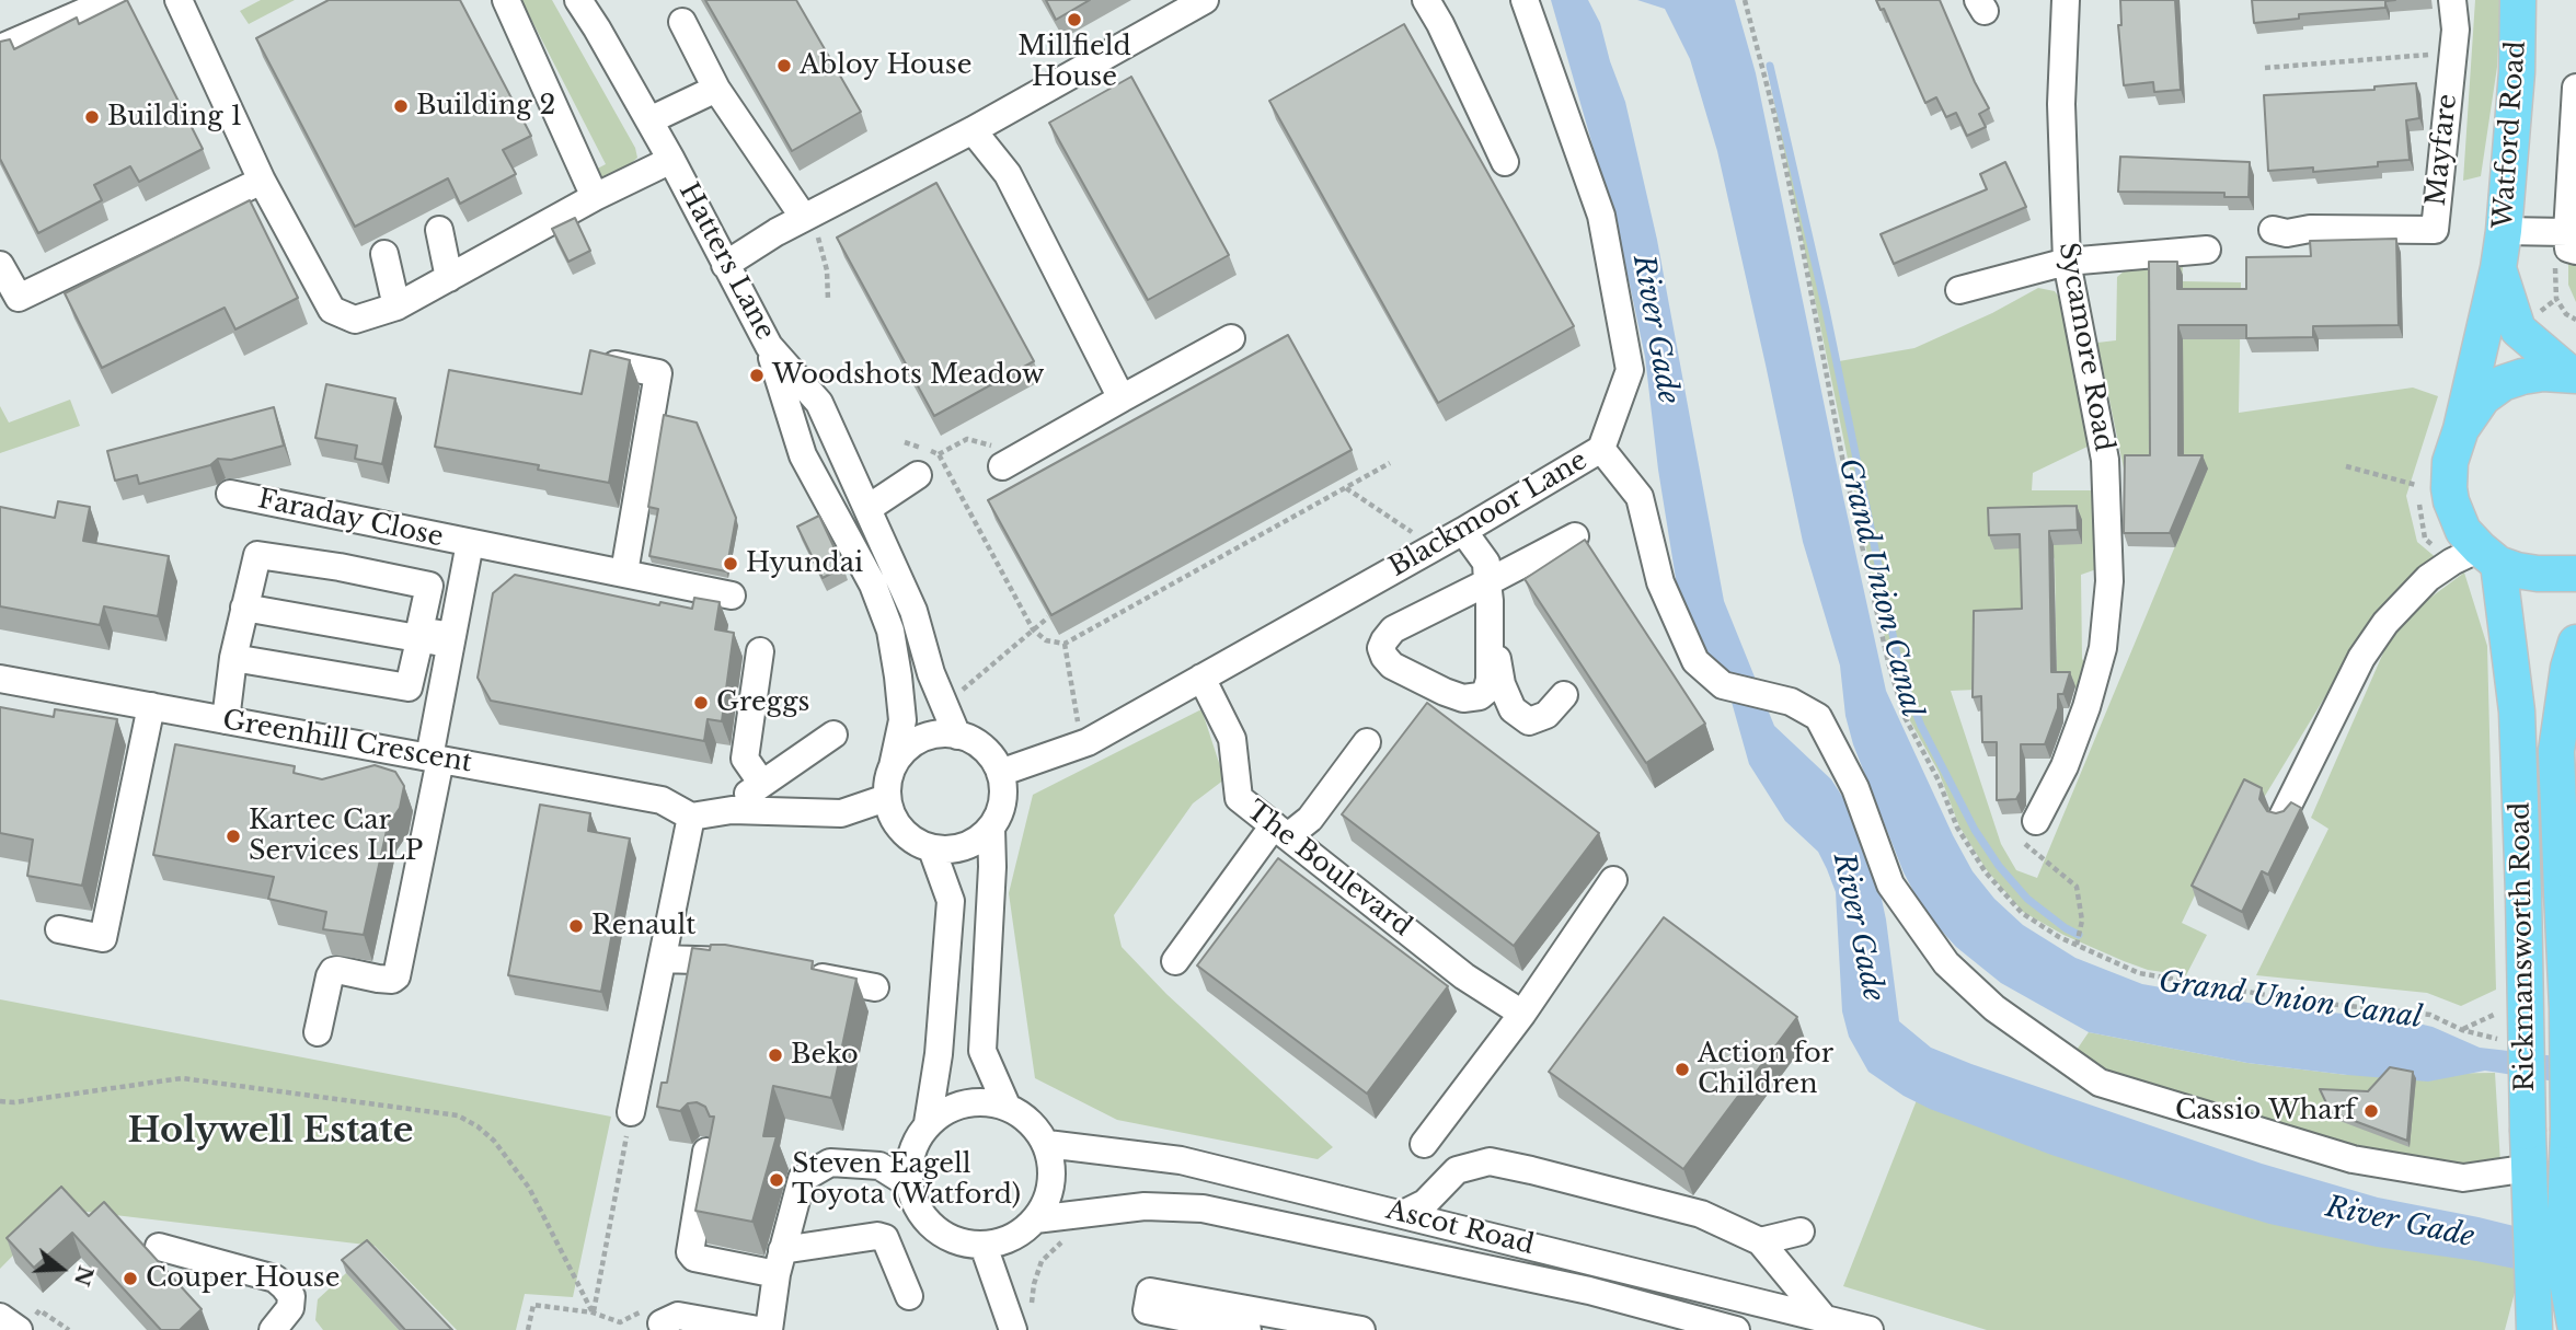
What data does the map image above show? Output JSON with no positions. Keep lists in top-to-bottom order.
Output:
{
  "streets": {
    "main road": ["Watford Road", "Rickmansworth Road"],
    "street": [
      "Mayfare",
      "Hatters Lane",
      "Sycamore Road",
      "Blackmoor Lane",
      "Faraday Close",
      "Greenhill Crescent",
      "The Boulevard",
      "Ascot Road"
    ]
  },
  "crossings": [
    ["Hatters Lane", "Blackmoor Lane"],
    ["Blackmoor Lane", "The Boulevard"],
    ["Faraday Close", "Greenhill Crescent"]
  ],
  "districts": ["Holywell Estate"],
  "water": ["River Gade", "Grand Union Canal"],
  "places": [
    "Millfield House",
    "Abloy House",
    "Building 2",
    "Building 1",
    "Woodshots Meadow",
    "Hyundai",
    "Greggs",
    "Kartec Car Services LLP",
    "Renault",
    "Beko",
    "Action for Children",
    "Cassio Wharf",
    "Steven Eagell Toyota (Watford)",
    "Couper House"
  ],
  "north": "right"
}
